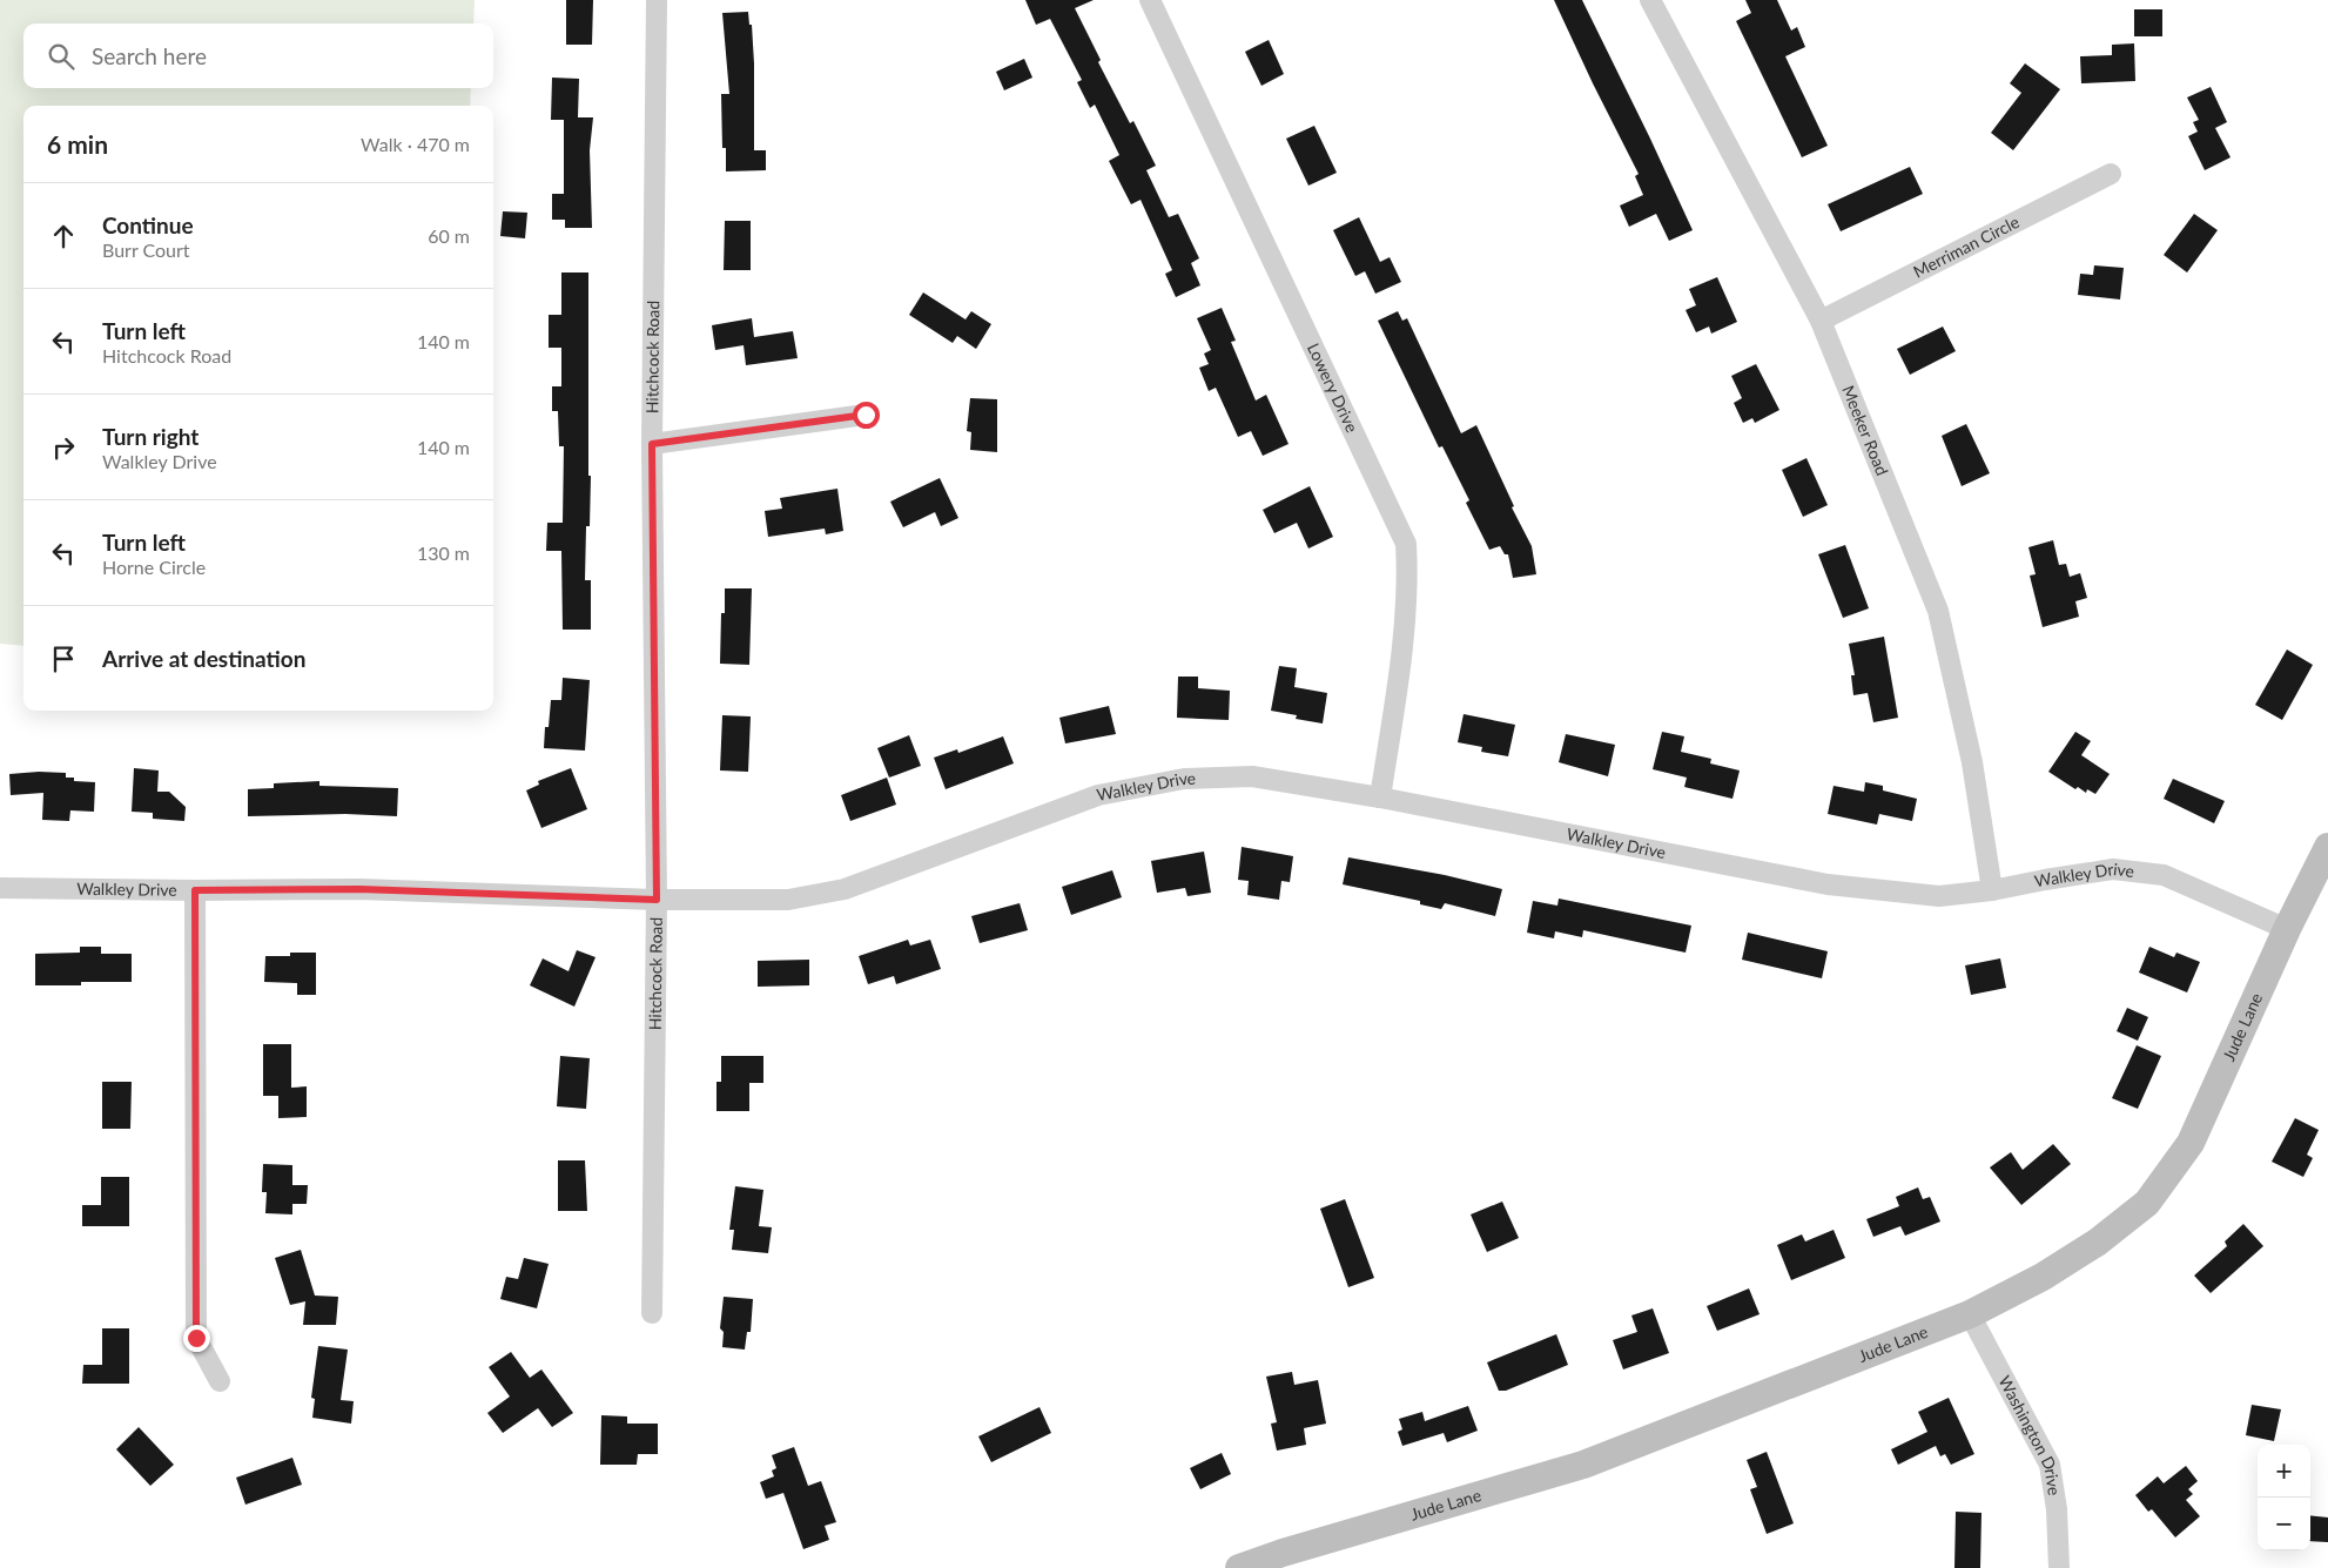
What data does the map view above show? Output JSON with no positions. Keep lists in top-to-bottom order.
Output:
{
  "streets": {
    "street": [
      "Merriman Circle",
      "Hitchcock Road",
      "Lowery Drive",
      "Meeker Road",
      "Walkley Drive",
      "Jude Lane",
      "Washington Drive"
    ]
  },
  "crossings": [
    ["Merriman Circle", "Meeker Road"],
    ["Hitchcock Road", "Walkley Drive"],
    ["Lowery Drive", "Walkley Drive"],
    ["Meeker Road", "Walkley Drive"],
    ["Walkley Drive", "Jude Lane"],
    ["Jude Lane", "Washington Drive"]
  ],
  "page": {
    "search": "Search here",
    "heading": ["6 min", "Walk · 470 m"],
    "list": [
      ["Continue", "Burr Court", "60 m"],
      ["Turn left", "Hitchcock Road", "140 m"],
      ["Turn right", "Walkley Drive", "140 m"],
      ["Turn left", "Horne Circle", "130 m"],
      "Arrive at destination"
    ],
    "map_buttons": ["+", "−"]
  }
}
